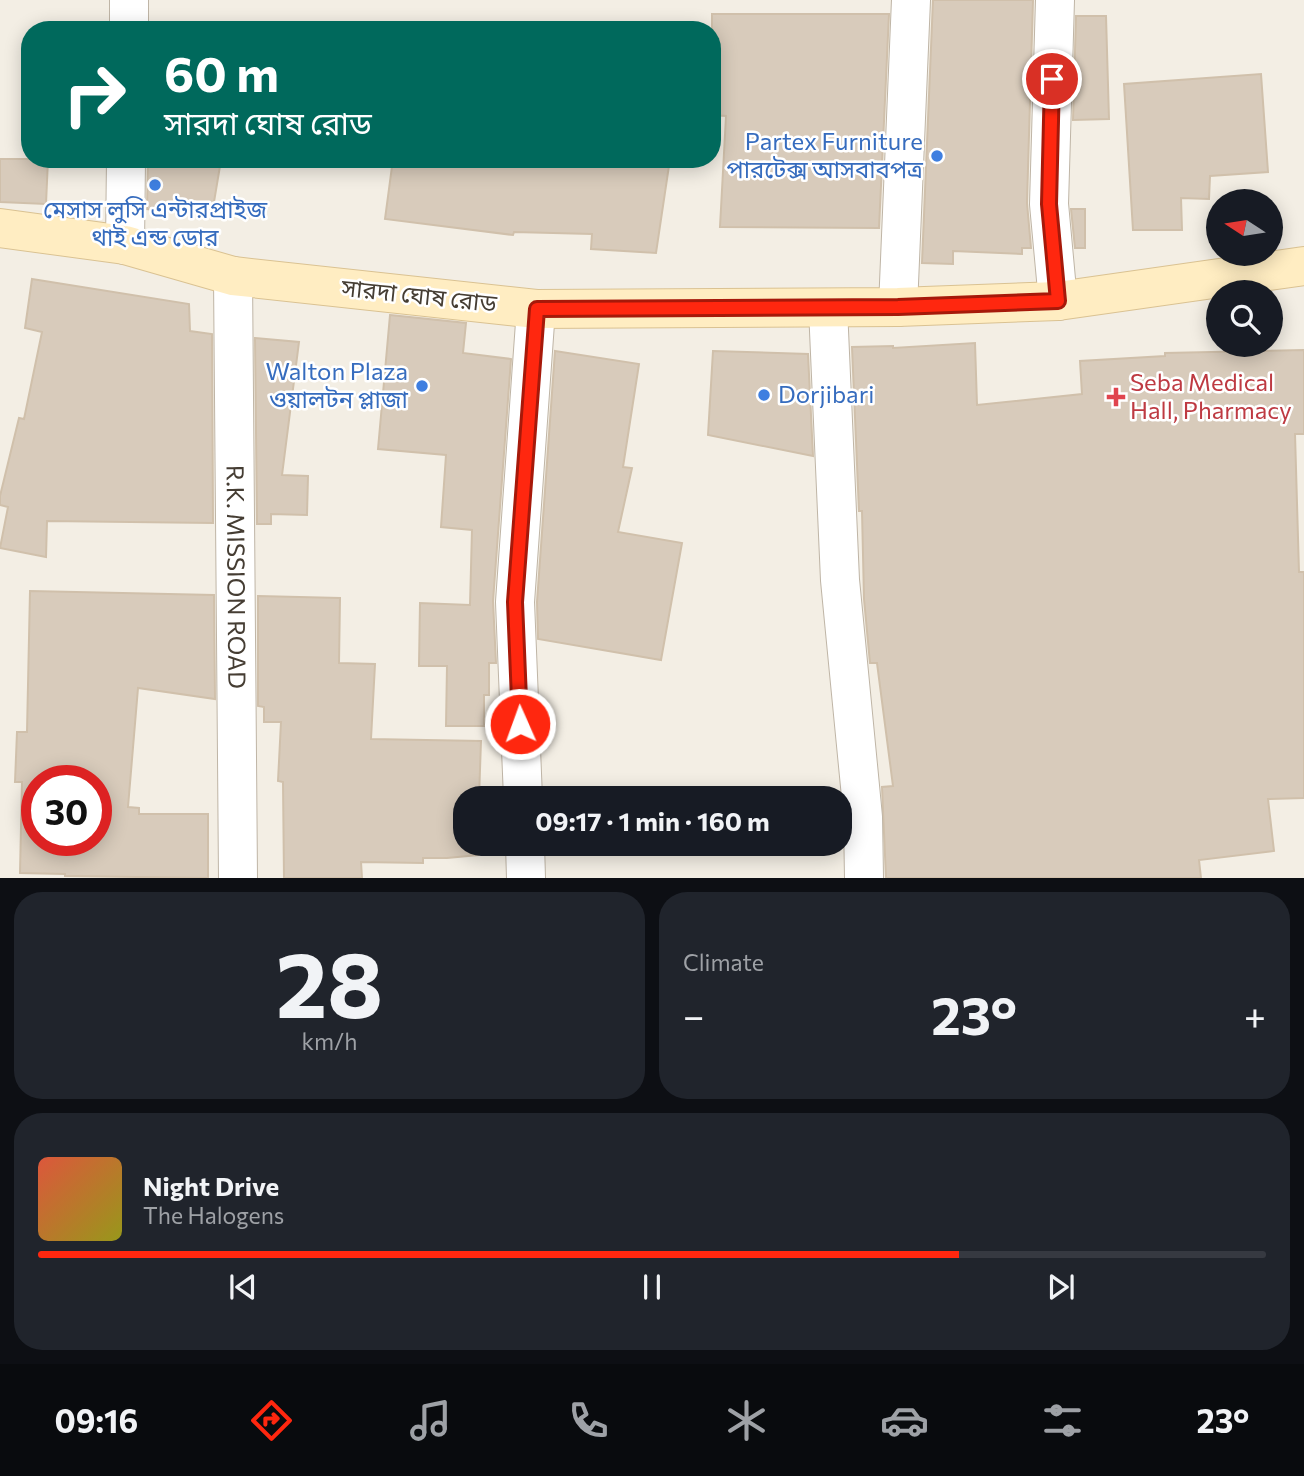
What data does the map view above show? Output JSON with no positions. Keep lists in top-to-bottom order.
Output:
{
  "streets": {
    "main road": ["সারদা ঘোষ রোড"],
    "street": ["R.K. MISSION ROAD"]
  },
  "crossings": [
    ["সারদা ঘোষ রোড", "R.K. MISSION ROAD"]
  ],
  "places": {
    "other": [
      "Partex Furniture পারটেক্স আসবাবপত্র",
      "মেসাস লুসি এন্টারপ্রাইজ থাই এন্ড ডোর",
      "Walton Plaza ওয়ালটন প্লাজা",
      "Dorjibari"
    ],
    "health": ["Seba Medical Hall, Pharmacy"]
  },
  "north": "left",
  "page": {
    "turn": ["60 m", "সারদা ঘোষ রোড"],
    "limit": "30",
    "trip": "09:17 · 1 min · 160 m",
    "tile": [
      ["28", "km/h"],
      "Climate"
    ],
    "heat": ["−", "23°", "+"],
    "song": ["Night Drive", "The Halogens"],
    "tabs": ["09:16", "23°"]
  }
}
